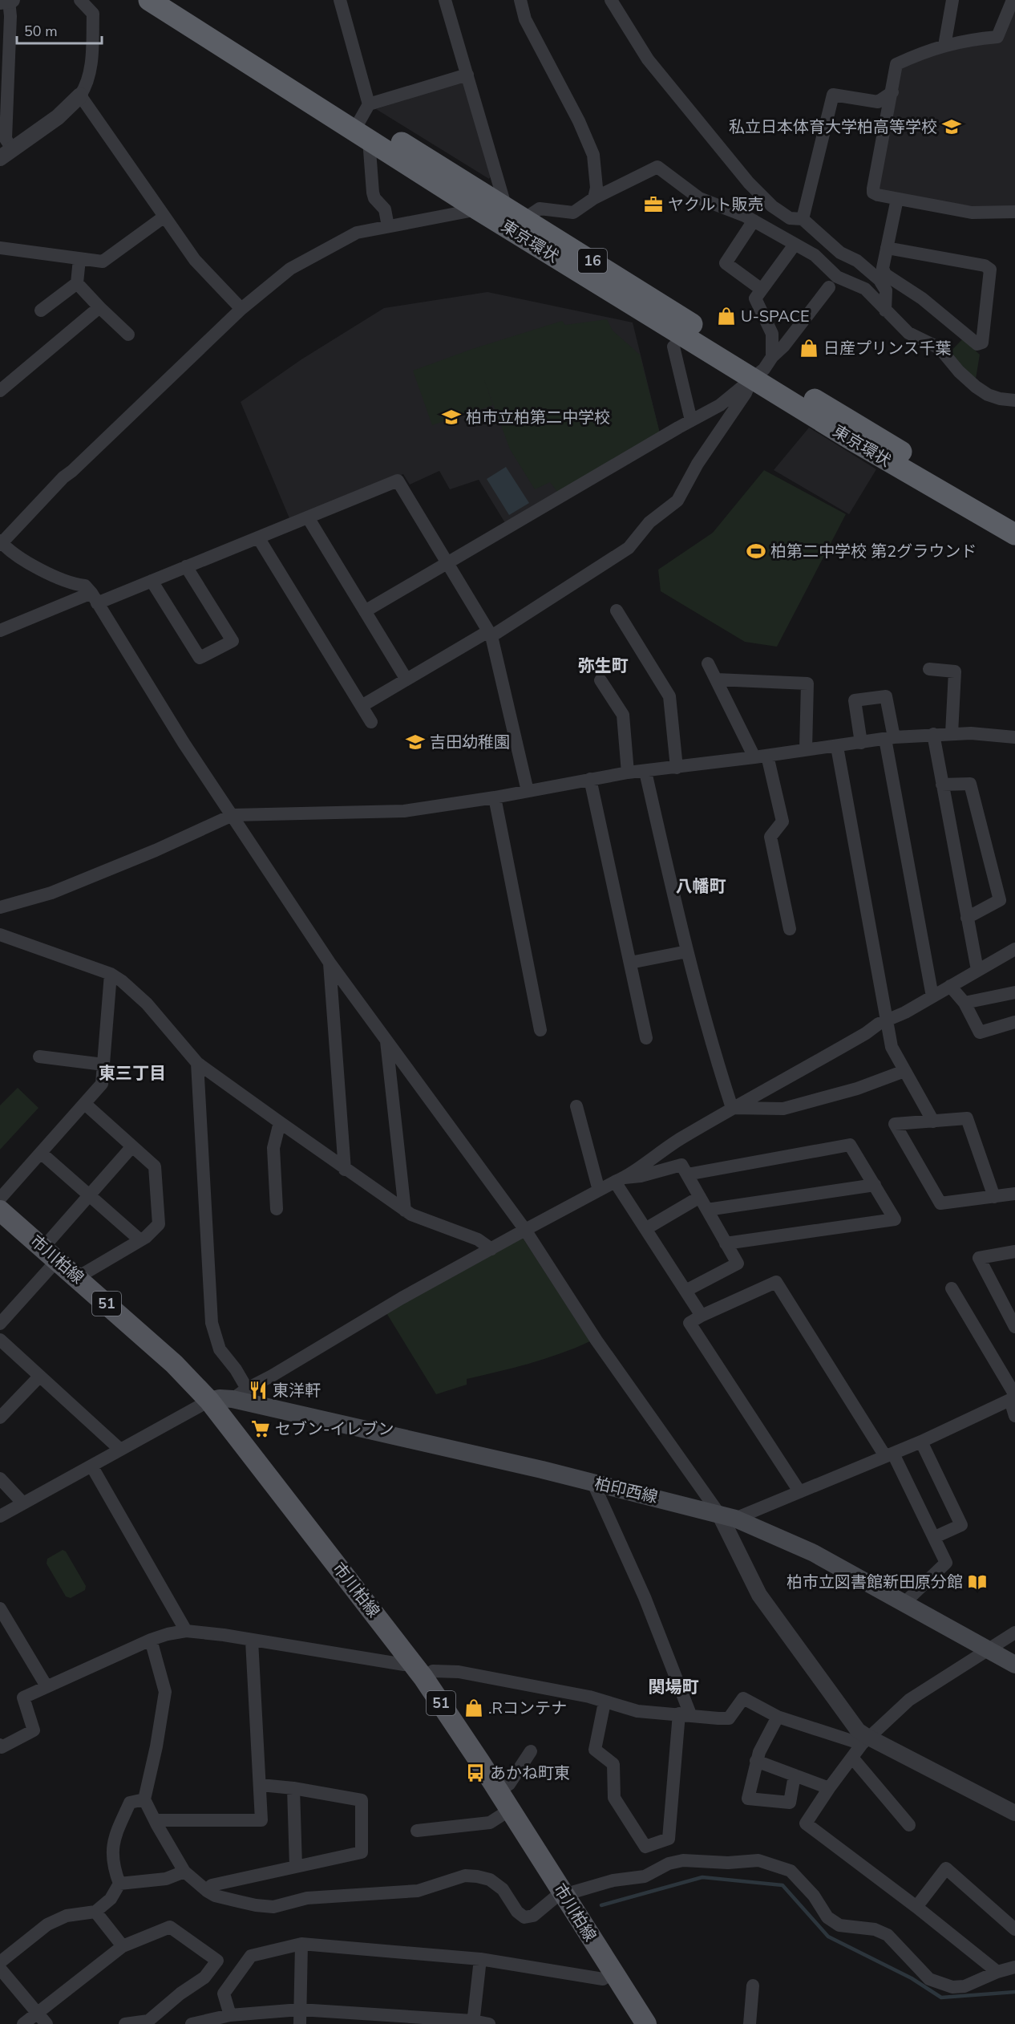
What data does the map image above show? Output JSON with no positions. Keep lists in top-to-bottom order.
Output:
{
  "streets": {
    "highway": ["東京環状", "16"],
    "main road": ["市川柏線", "51", "柏印西線"]
  },
  "crossings": [
    ["市川柏線", "柏印西線"]
  ],
  "districts": [
    "弥生町",
    "八幡町",
    "東三丁目",
    "関場町"
  ],
  "places": {
    "school or university": ["私立日本体育大学柏高等学校", "柏市立柏第二中学校", "吉田幼稚園"],
    "office": ["ヤクルト販売"],
    "shop": ["U-SPACE", "日産プリンス千葉", ".Rコンテナ"],
    "sports": ["柏第二中学校 第2グラウンド"],
    "restaurant": ["東洋軒"],
    "supermarket": ["セブン-イレブン"],
    "library": ["柏市立図書館新田原分館"],
    "bus stop": ["あかね町東"]
  },
  "scale_bar": "50 m"
}
